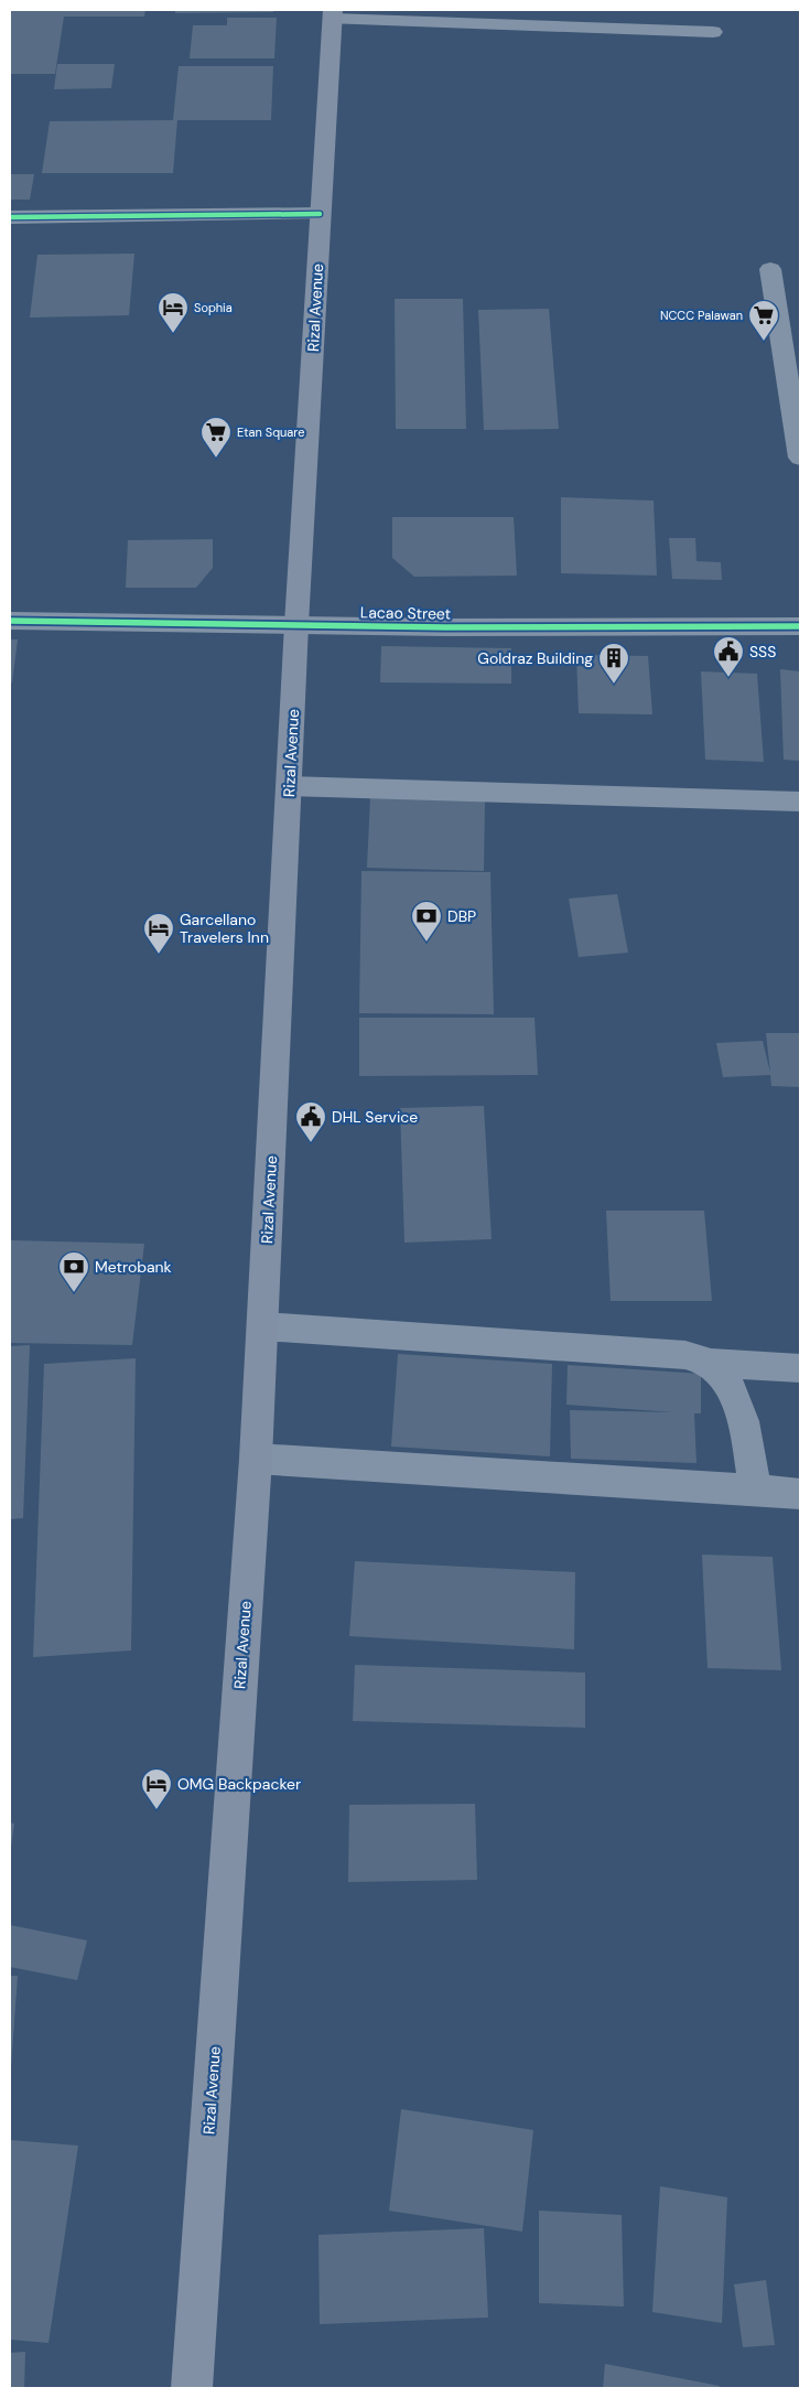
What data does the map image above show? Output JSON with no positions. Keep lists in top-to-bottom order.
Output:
{
  "streets": {
    "main road": ["Rizal Avenue"],
    "street": ["Lacao Street"]
  },
  "crossings": [
    ["Rizal Avenue", "Lacao Street"]
  ],
  "places": {
    "hotel": ["Sophia", "Garcellano Travelers Inn", "OMG Backpacker"],
    "supermarket": ["NCCC Palawan", "Etan Square"],
    "public building": ["SSS", "DHL Service"],
    "building": ["Goldraz Building"],
    "bank": ["DBP", "Metrobank"]
  }
}
